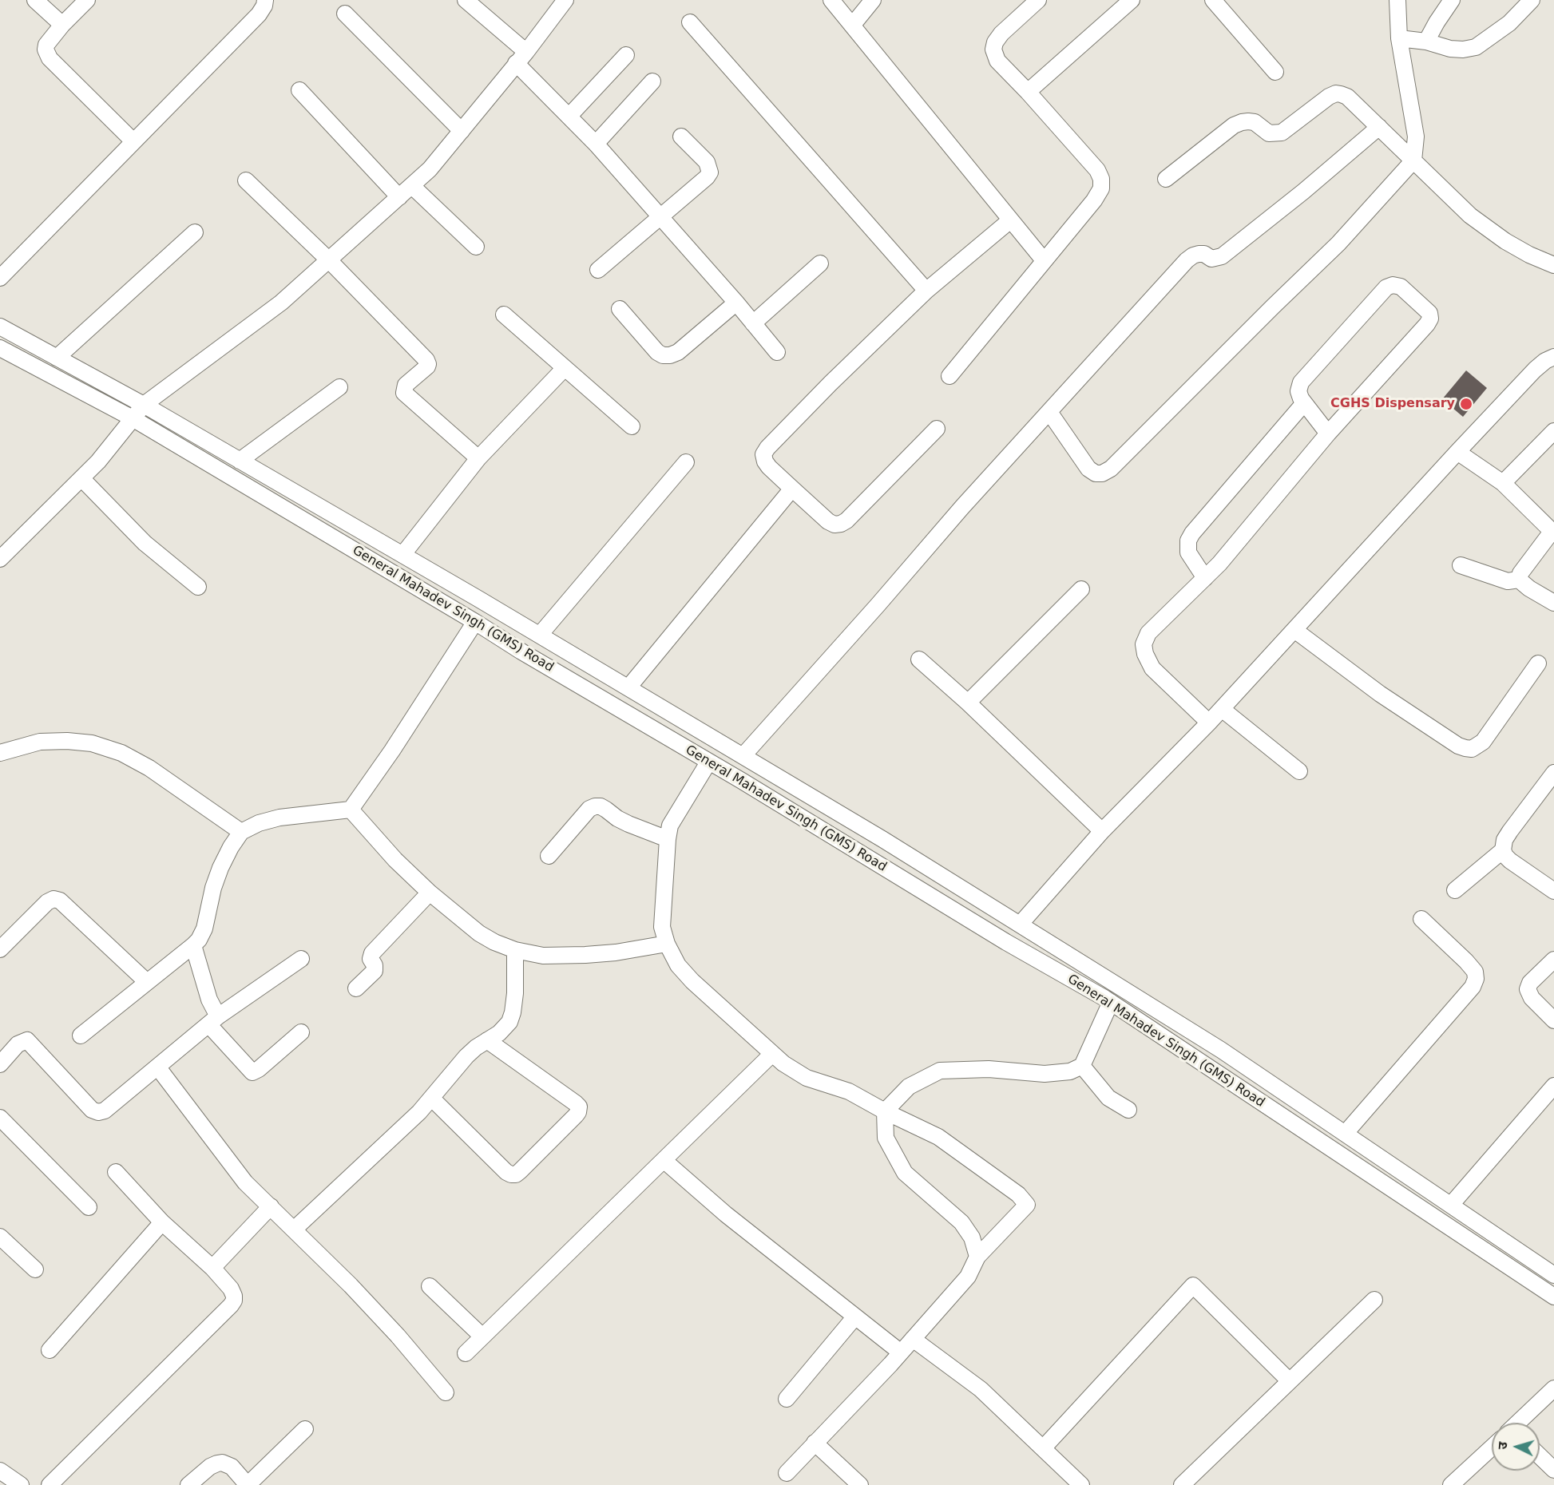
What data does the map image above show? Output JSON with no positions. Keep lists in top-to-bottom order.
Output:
{
  "streets": {
    "street": ["General Mahadev Singh (GMS) Road"]
  },
  "places": ["CGHS Dispensary"],
  "north": "left"
}
